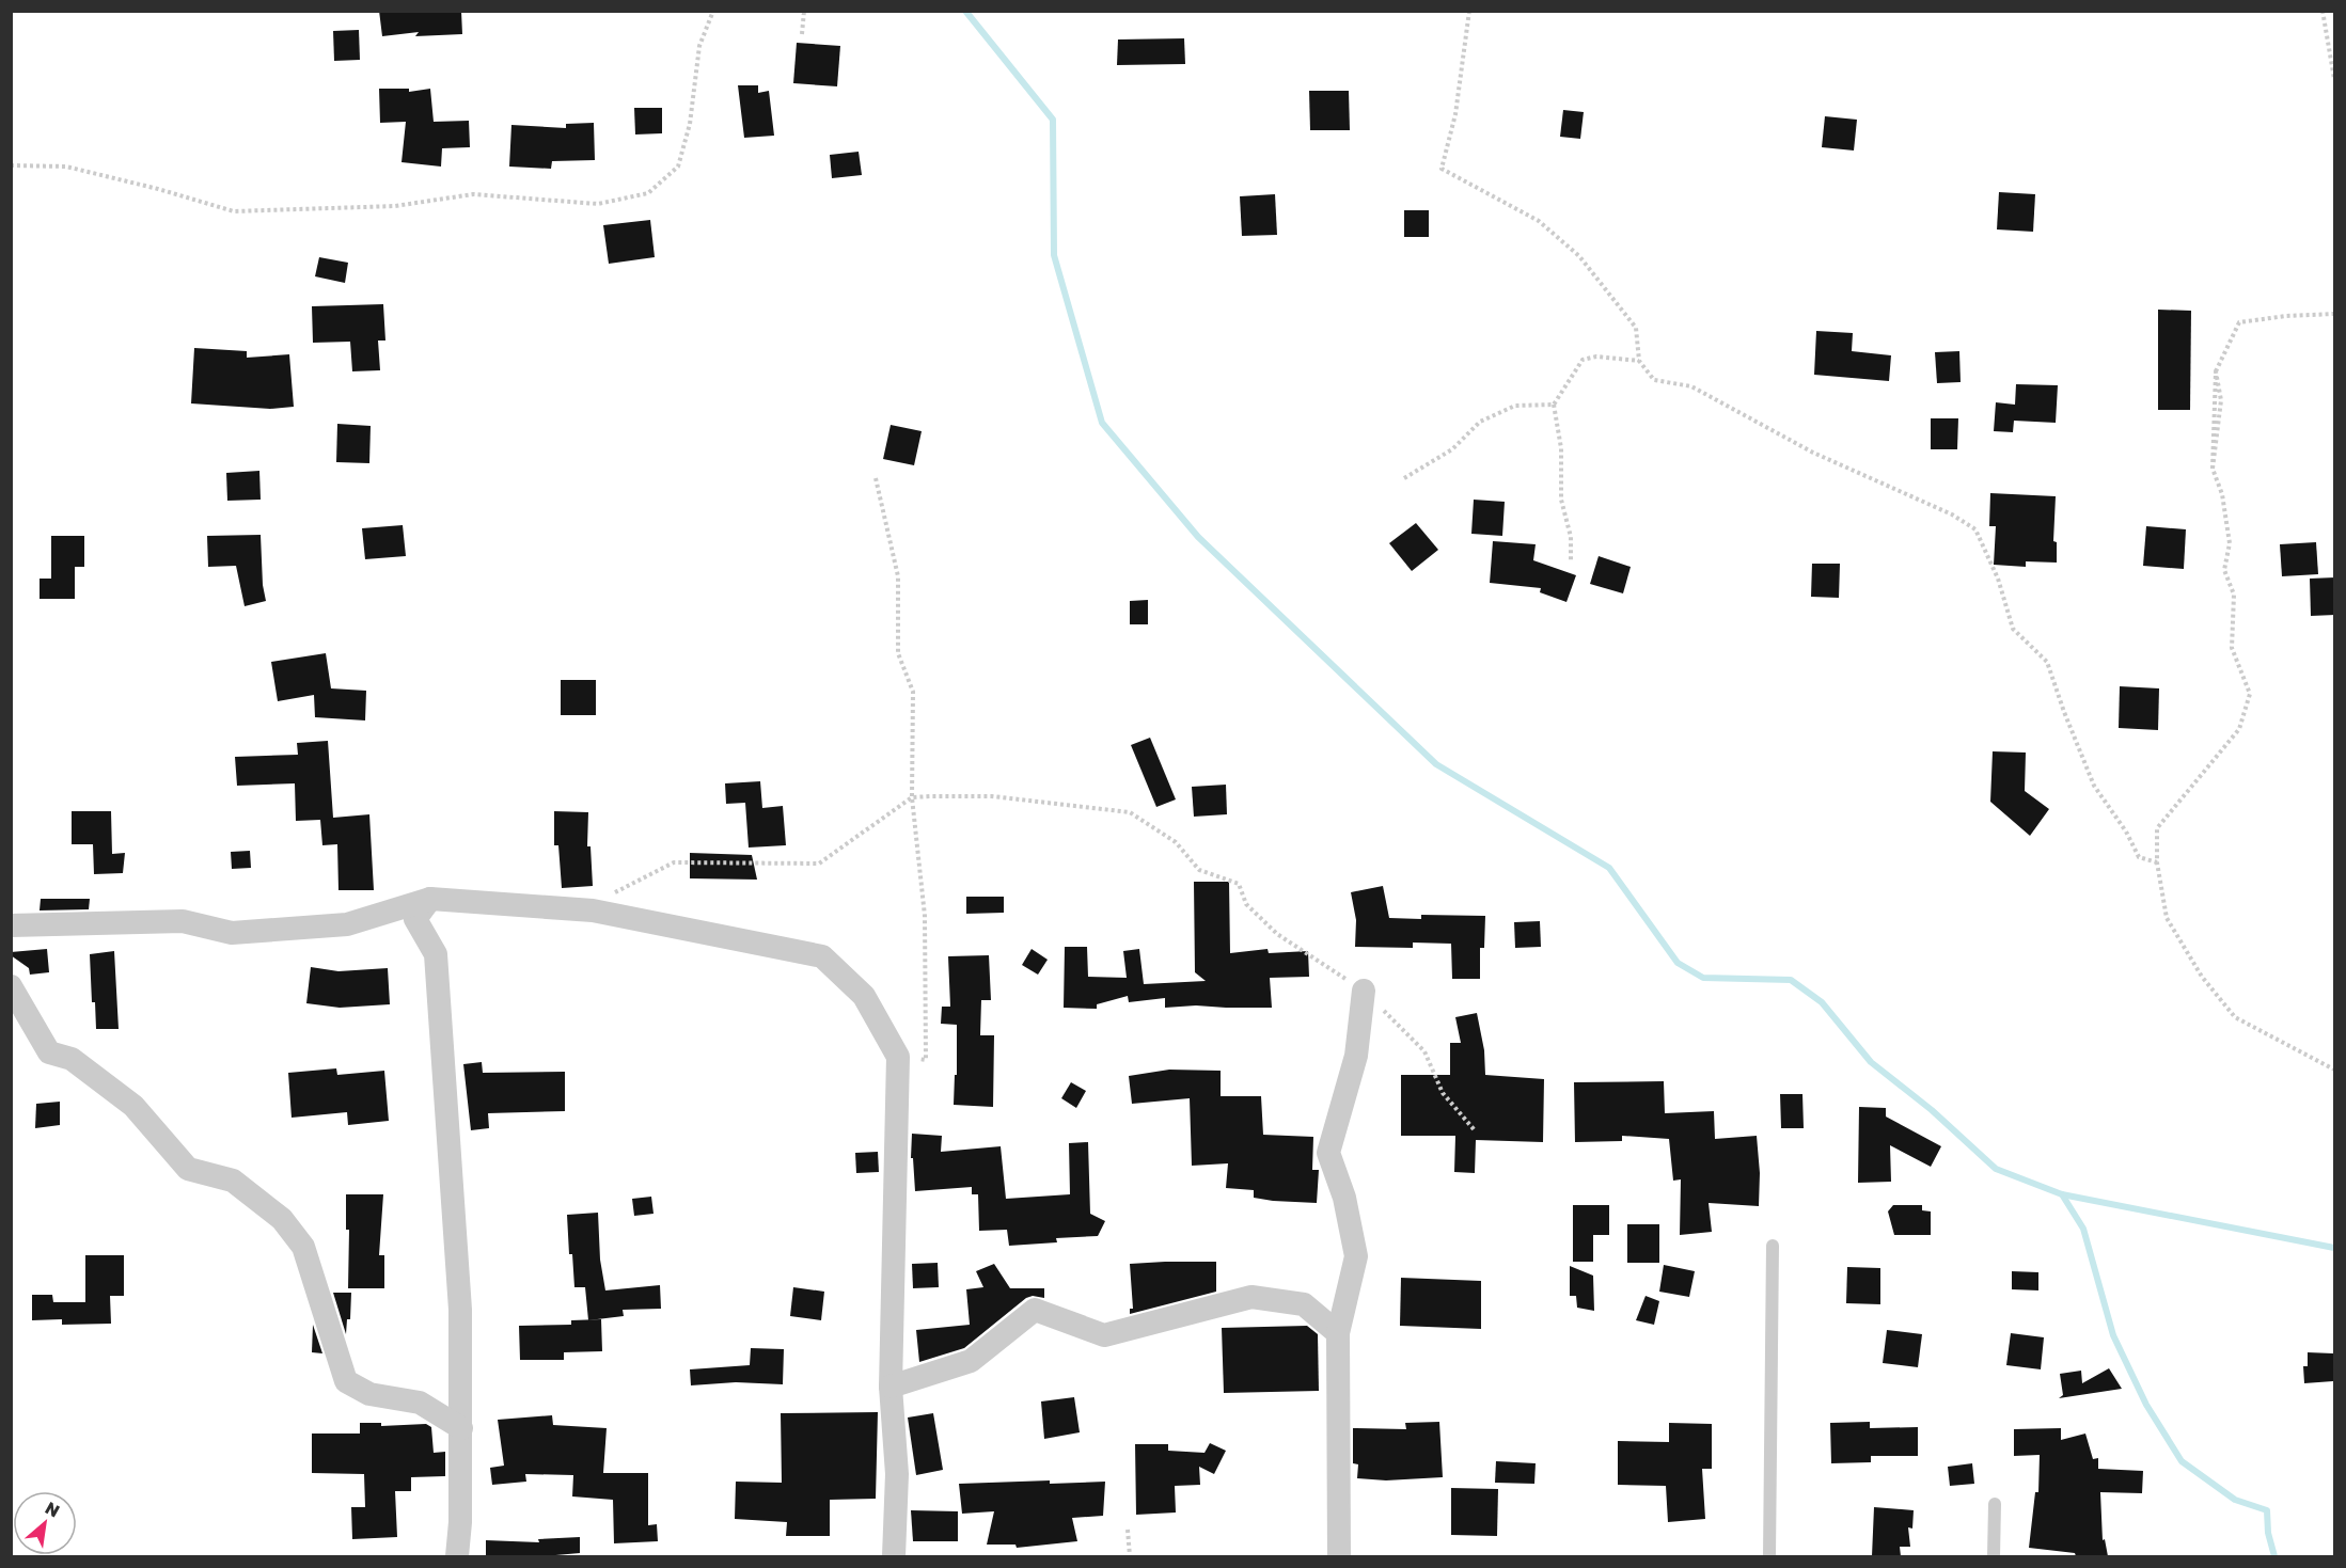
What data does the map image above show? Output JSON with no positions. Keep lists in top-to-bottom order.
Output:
{
  "north": "top right"
}
